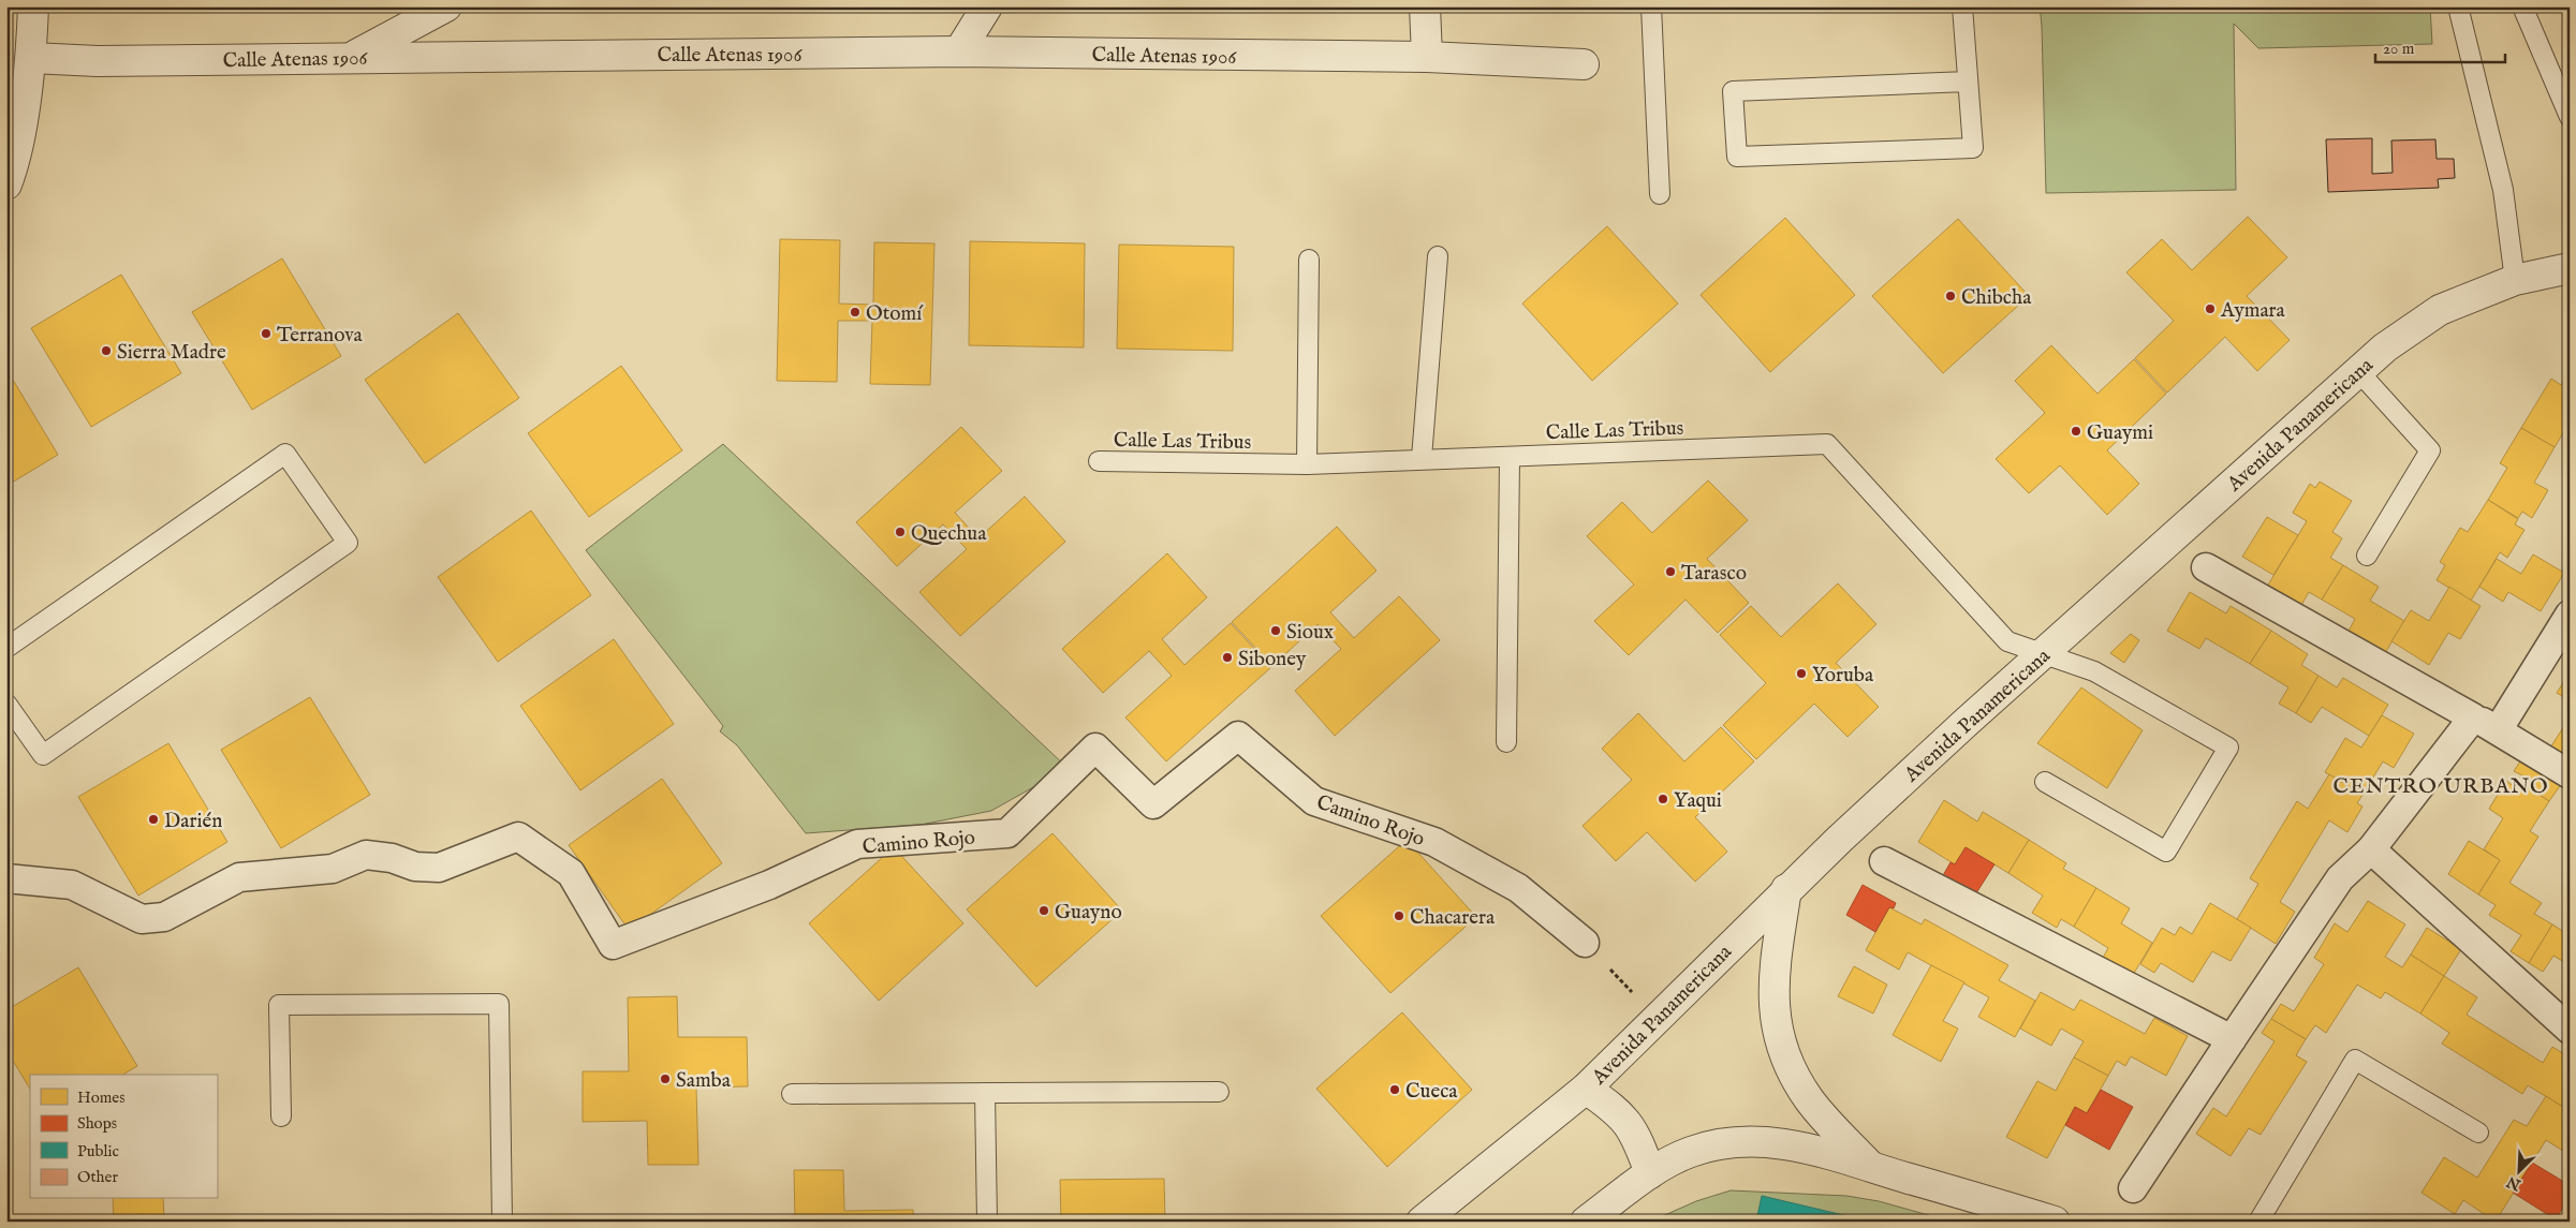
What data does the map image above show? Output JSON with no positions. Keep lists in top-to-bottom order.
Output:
{
  "streets": {
    "street": ["Calle Atenas 1906", "Avenida Panamericana", "Camino Rojo"],
    "lane": ["Calle Las Tribus"]
  },
  "crossings": [
    ["Avenida Panamericana", "Calle Las Tribus"]
  ],
  "districts": ["CENTRO URBANO"],
  "places": [
    "Chibcha",
    "Aymara",
    "Otomí",
    "Terranova",
    "Sierra Madre",
    "Guaymi",
    "Quechua",
    "Tarasco",
    "Sioux",
    "Siboney",
    "Yoruba",
    "Yaqui",
    "Darién",
    "Guayno",
    "Chacarera",
    "Samba",
    "Cueca"
  ],
  "legend": [
    "Homes",
    "Shops",
    "Public",
    "Other"
  ],
  "scale_bar": "20 m",
  "north": "bottom left"
}
